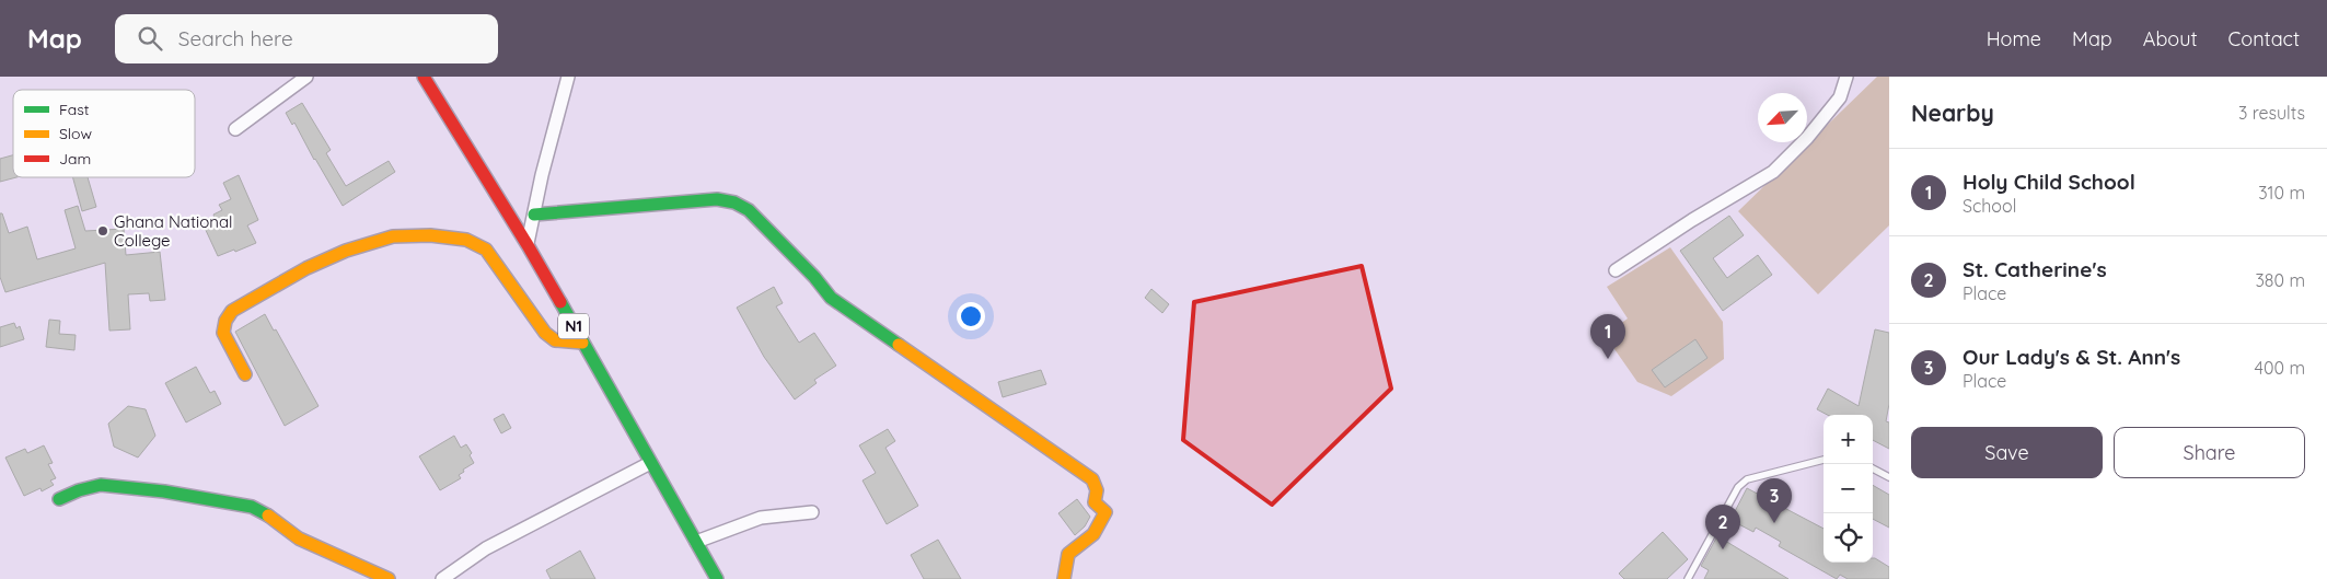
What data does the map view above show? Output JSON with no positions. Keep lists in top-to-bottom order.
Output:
{
  "streets": {
    "main road": ["N1"]
  },
  "places": ["Ghana National College"],
  "legend": ["Fast", "Slow", "Jam"],
  "north": "bottom left",
  "page": {
    "header": "Map",
    "search": "Search here",
    "nav": [
      "Home",
      "Map",
      "About",
      "Contact"
    ],
    "heading": ["Nearby", "3 results"],
    "list": [
      {
        "mark": "1",
        "name": "Holy Child School",
        "note": "School",
        "value": "310 m"
      },
      {
        "mark": "2",
        "name": "St. Catherine's",
        "note": "Place",
        "value": "380 m"
      },
      {
        "mark": "3",
        "name": "Our Lady's & St. Ann's",
        "note": "Place",
        "value": "400 m"
      }
    ],
    "pins": ["1", "3", "2"],
    "buttons": ["Save", "Share"],
    "map_buttons": ["+", "−"]
  }
}
